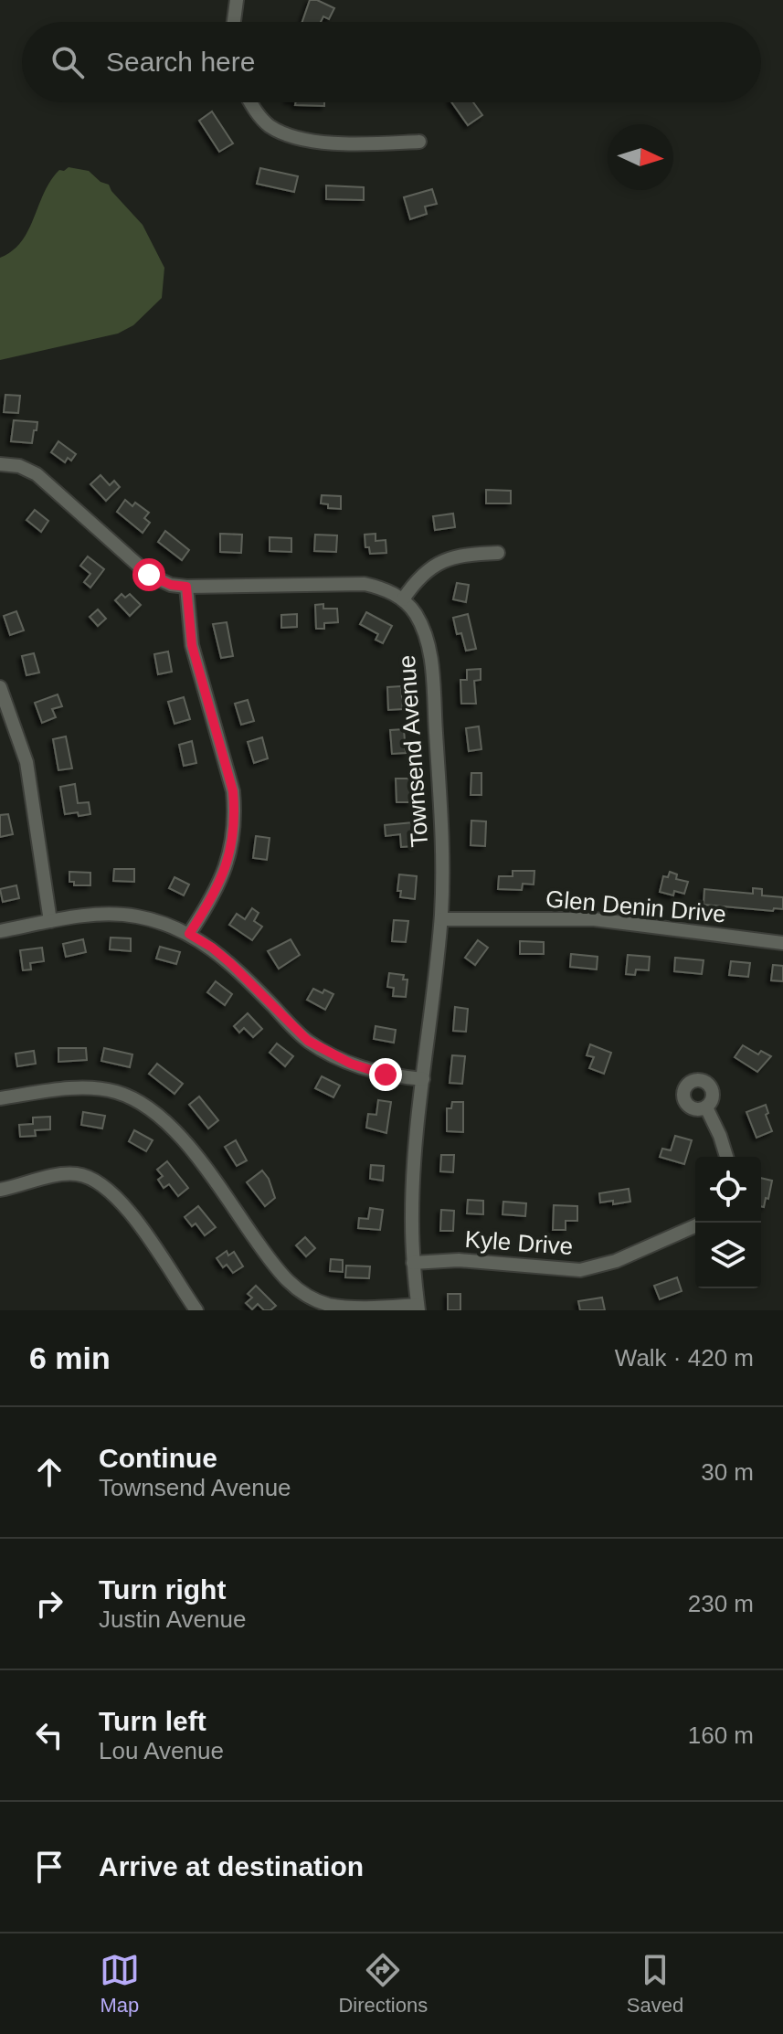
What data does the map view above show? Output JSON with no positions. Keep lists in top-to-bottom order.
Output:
{
  "streets": {
    "street": ["Townsend Avenue", "Glen Denin Drive", "Kyle Drive"]
  },
  "crossings": [
    ["Townsend Avenue", "Glen Denin Drive"],
    ["Townsend Avenue", "Kyle Drive"]
  ],
  "north": "right",
  "page": {
    "search": "Search here",
    "heading": ["6 min", "Walk · 420 m"],
    "list": [
      ["Continue", "Townsend Avenue", "30 m"],
      ["Turn right", "Justin Avenue", "230 m"],
      ["Turn left", "Lou Avenue", "160 m"],
      "Arrive at destination"
    ],
    "nav": ["Map", "Directions", "Saved"]
  }
}
